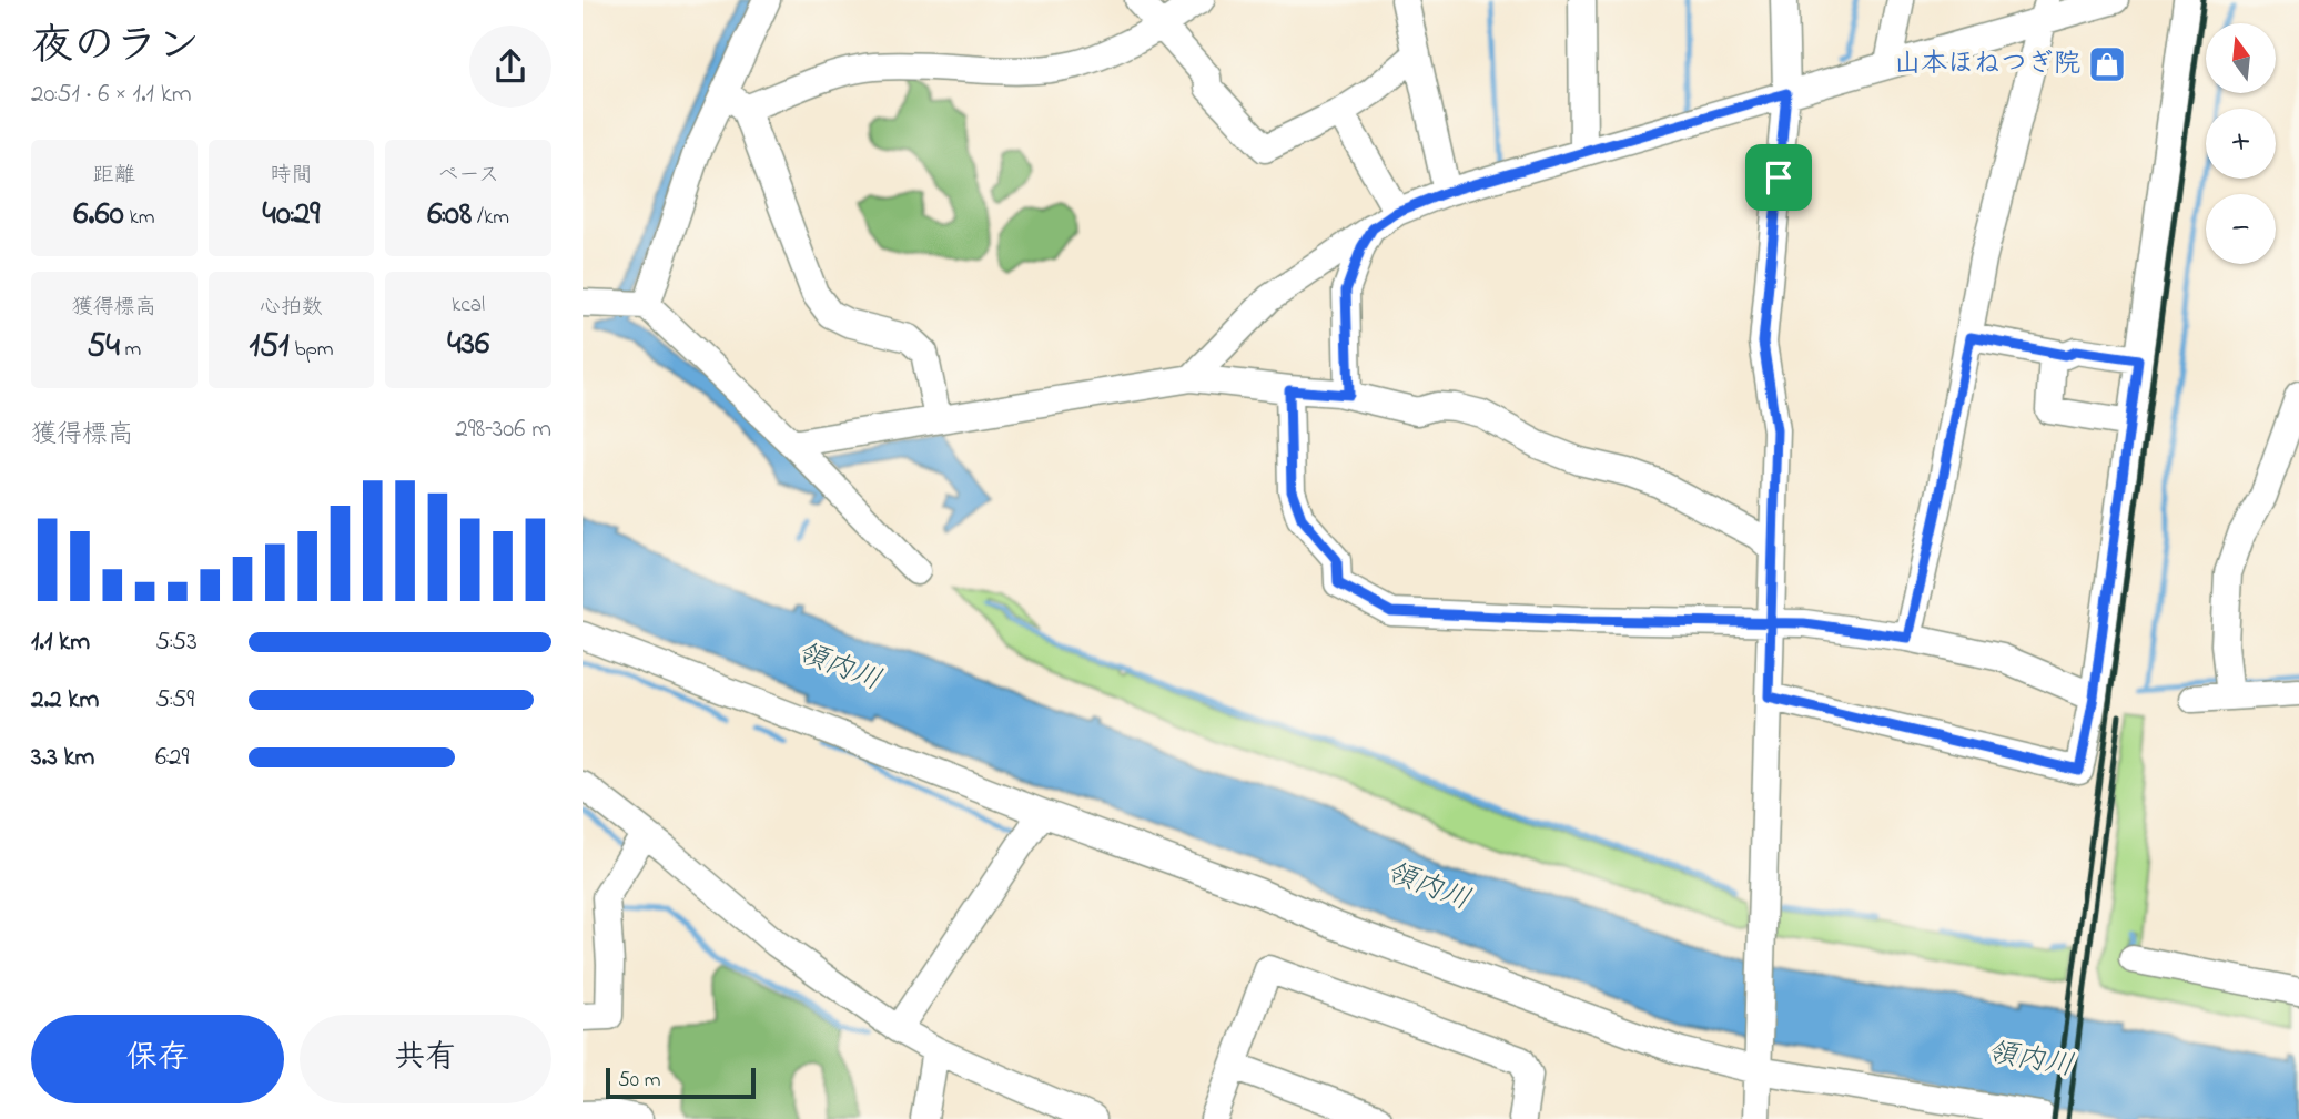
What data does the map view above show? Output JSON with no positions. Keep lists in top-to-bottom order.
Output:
{
  "water": ["領内川"],
  "places": {
    "shop": ["山本ほねつぎ院"]
  },
  "scale_bar": "50 m",
  "north": "top",
  "page": {
    "heading": ["夜のラン", "20:51 · 6 × 1.1 km"],
    "map_buttons": ["+", "−"],
    "stats": [
      ["距離", "6.60 km"],
      ["時間", "40:29"],
      ["ペース", "6:08 /km"],
      ["獲得標高", "54 m"],
      ["心拍数", "151 bpm"],
      ["kcal", "436"]
    ],
    "chart": ["獲得標高", "298–306 m"],
    "list": [
      {
        "name": "1.1 km",
        "note": "5:53"
      },
      {
        "name": "2.2 km",
        "note": "5:59"
      },
      {
        "name": "3.3 km",
        "note": "6:29"
      }
    ],
    "buttons": ["保存", "共有"],
    "scale": "50 m"
  }
}
